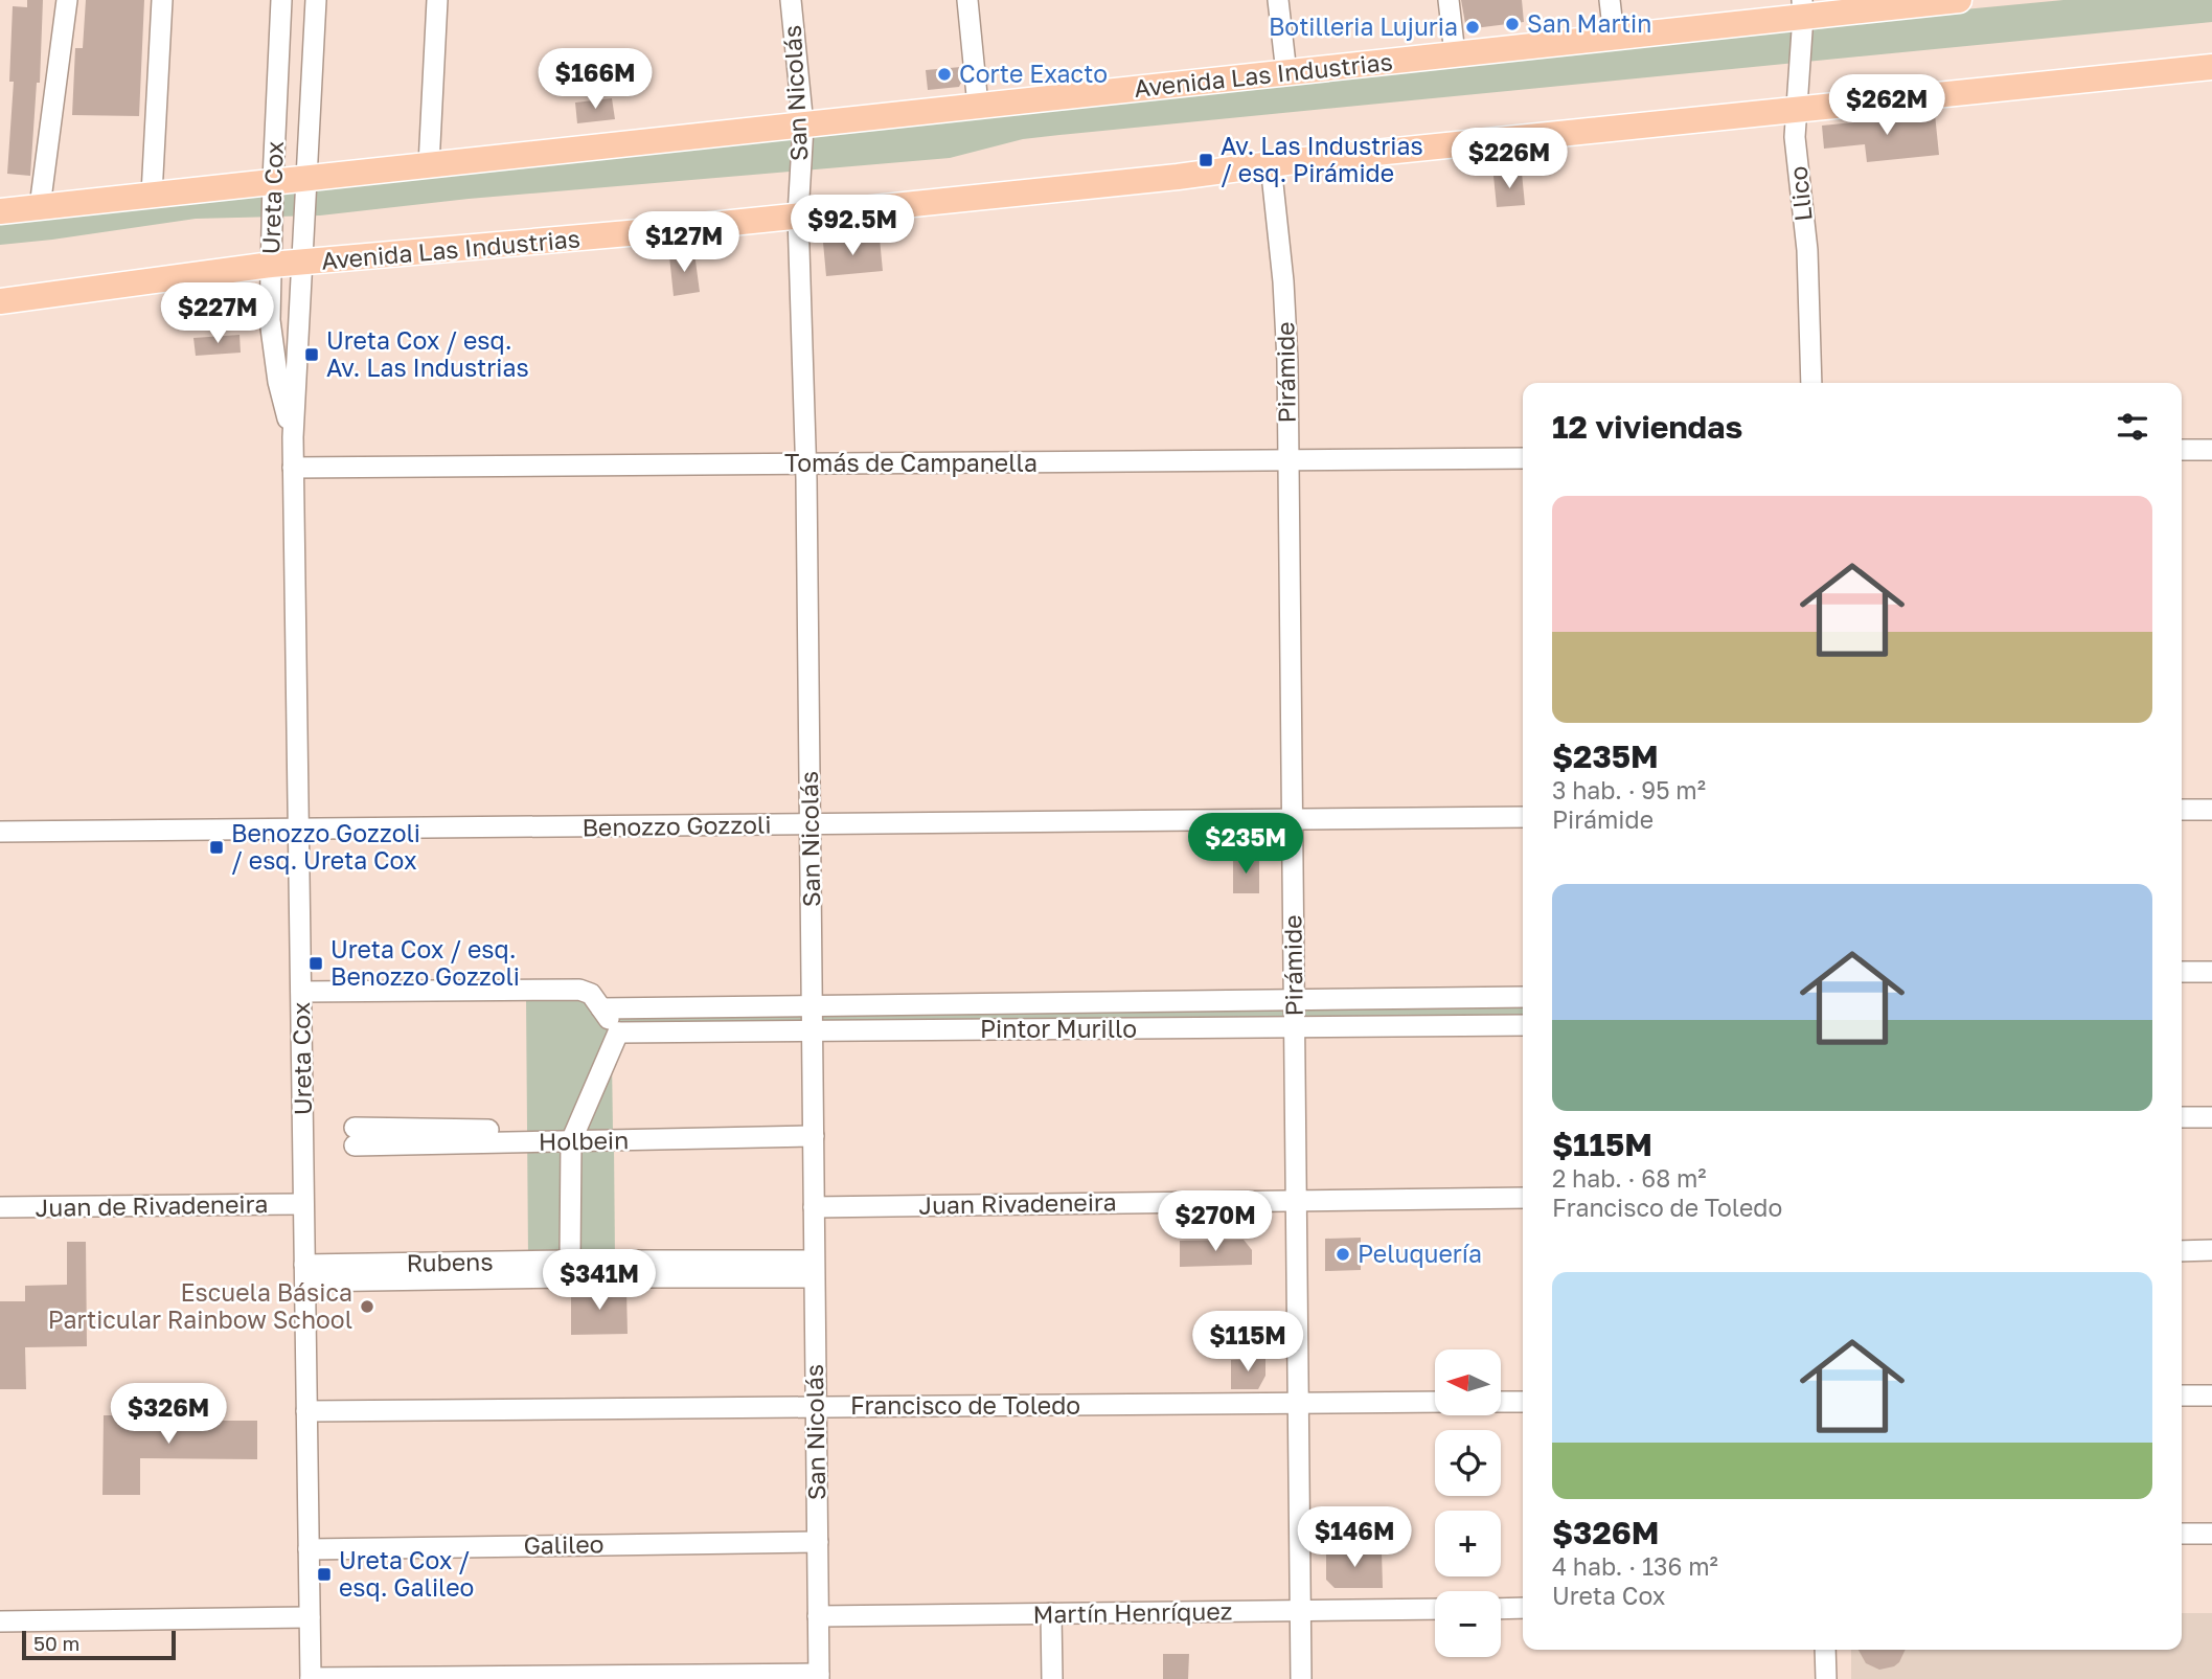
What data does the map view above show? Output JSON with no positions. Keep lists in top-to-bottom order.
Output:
{
  "streets": {
    "main road": ["Avenida Las Industrias"],
    "street": [
      "San Nicolás",
      "Llico",
      "Ureta Cox",
      "Pirámide",
      "Tomás de Campanella",
      "Benozzo Gozzoli",
      "Pintor Murillo",
      "Holbein",
      "Juan Rivadeneira",
      "Juan de Rivadeneira",
      "Rubens",
      "Francisco de Toledo",
      "Galileo",
      "Martín Henríquez"
    ]
  },
  "crossings": [
    ["Avenida Las Industrias", "San Nicolás"],
    ["Avenida Las Industrias", "Llico"],
    ["Avenida Las Industrias", "Ureta Cox"],
    ["Avenida Las Industrias", "Pirámide"],
    ["San Nicolás", "Tomás de Campanella"],
    ["San Nicolás", "Benozzo Gozzoli"],
    ["San Nicolás", "Pintor Murillo"],
    ["San Nicolás", "Holbein"],
    ["San Nicolás", "Juan Rivadeneira"],
    ["San Nicolás", "Rubens"],
    ["San Nicolás", "Francisco de Toledo"],
    ["San Nicolás", "Galileo"],
    ["San Nicolás", "Martín Henríquez"],
    ["Ureta Cox", "Tomás de Campanella"],
    ["Ureta Cox", "Benozzo Gozzoli"],
    ["Ureta Cox", "Juan de Rivadeneira"],
    ["Ureta Cox", "Rubens"],
    ["Ureta Cox", "Francisco de Toledo"],
    ["Ureta Cox", "Galileo"],
    ["Pirámide", "Tomás de Campanella"],
    ["Pirámide", "Benozzo Gozzoli"],
    ["Pirámide", "Pintor Murillo"],
    ["Pirámide", "Juan Rivadeneira"],
    ["Pirámide", "Francisco de Toledo"],
    ["Pirámide", "Martín Henríquez"]
  ],
  "places": {
    "other": [
      "San Martin",
      "Botilleria Lujuria",
      "Corte Exacto",
      "Peluquería",
      "Escuela Básica Particular Rainbow School"
    ],
    "transit": [
      "Av. Las Industrias / esq. Pirámide",
      "Ureta Cox / esq. Av. Las Industrias",
      "Benozzo Gozzoli / esq. Ureta Cox",
      "Ureta Cox / esq. Benozzo Gozzoli",
      "Ureta Cox / esq. Galileo"
    ]
  },
  "scale_bar": "50 m",
  "north": "left",
  "page": {
    "price": [
      "$166M",
      "$262M",
      "$226M",
      "$92.5M",
      "$127M",
      "$227M",
      "$235M",
      "$270M",
      "$341M",
      "$115M",
      "$326M",
      "$146M"
    ],
    "heading": "12 viviendas",
    "list": [
      {
        "name": "$235M",
        "note": "3 hab. · 95 m² · Pirámide"
      },
      {
        "name": "$115M",
        "note": "2 hab. · 68 m² · Francisco de Toledo"
      },
      {
        "name": "$326M",
        "note": "4 hab. · 136 m² · Ureta Cox"
      }
    ],
    "map_buttons": ["+", "−"],
    "scale": "50 m"
  }
}
